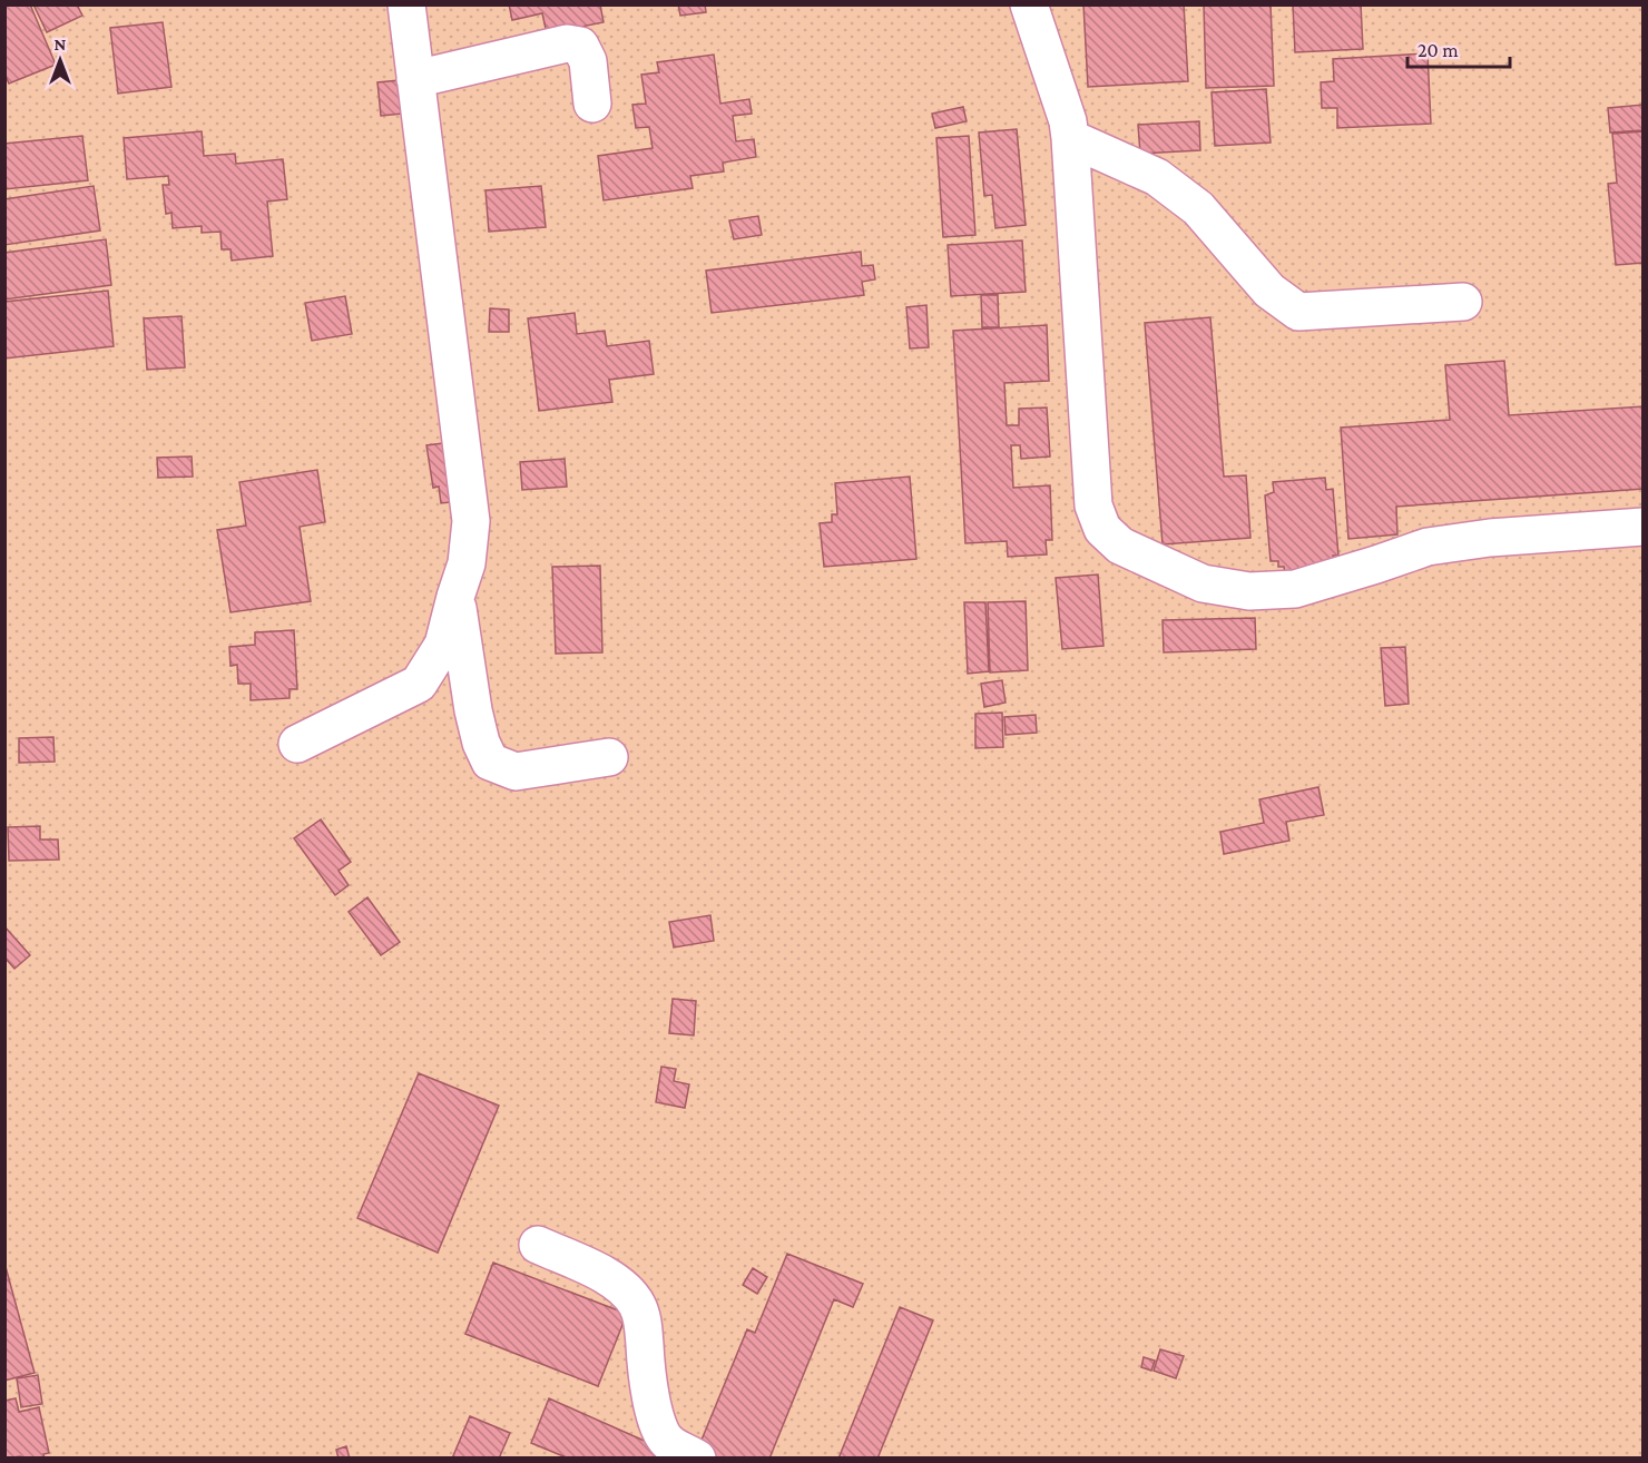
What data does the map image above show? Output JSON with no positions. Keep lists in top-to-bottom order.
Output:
{
  "scale_bar": "20 m",
  "north": "top"
}
